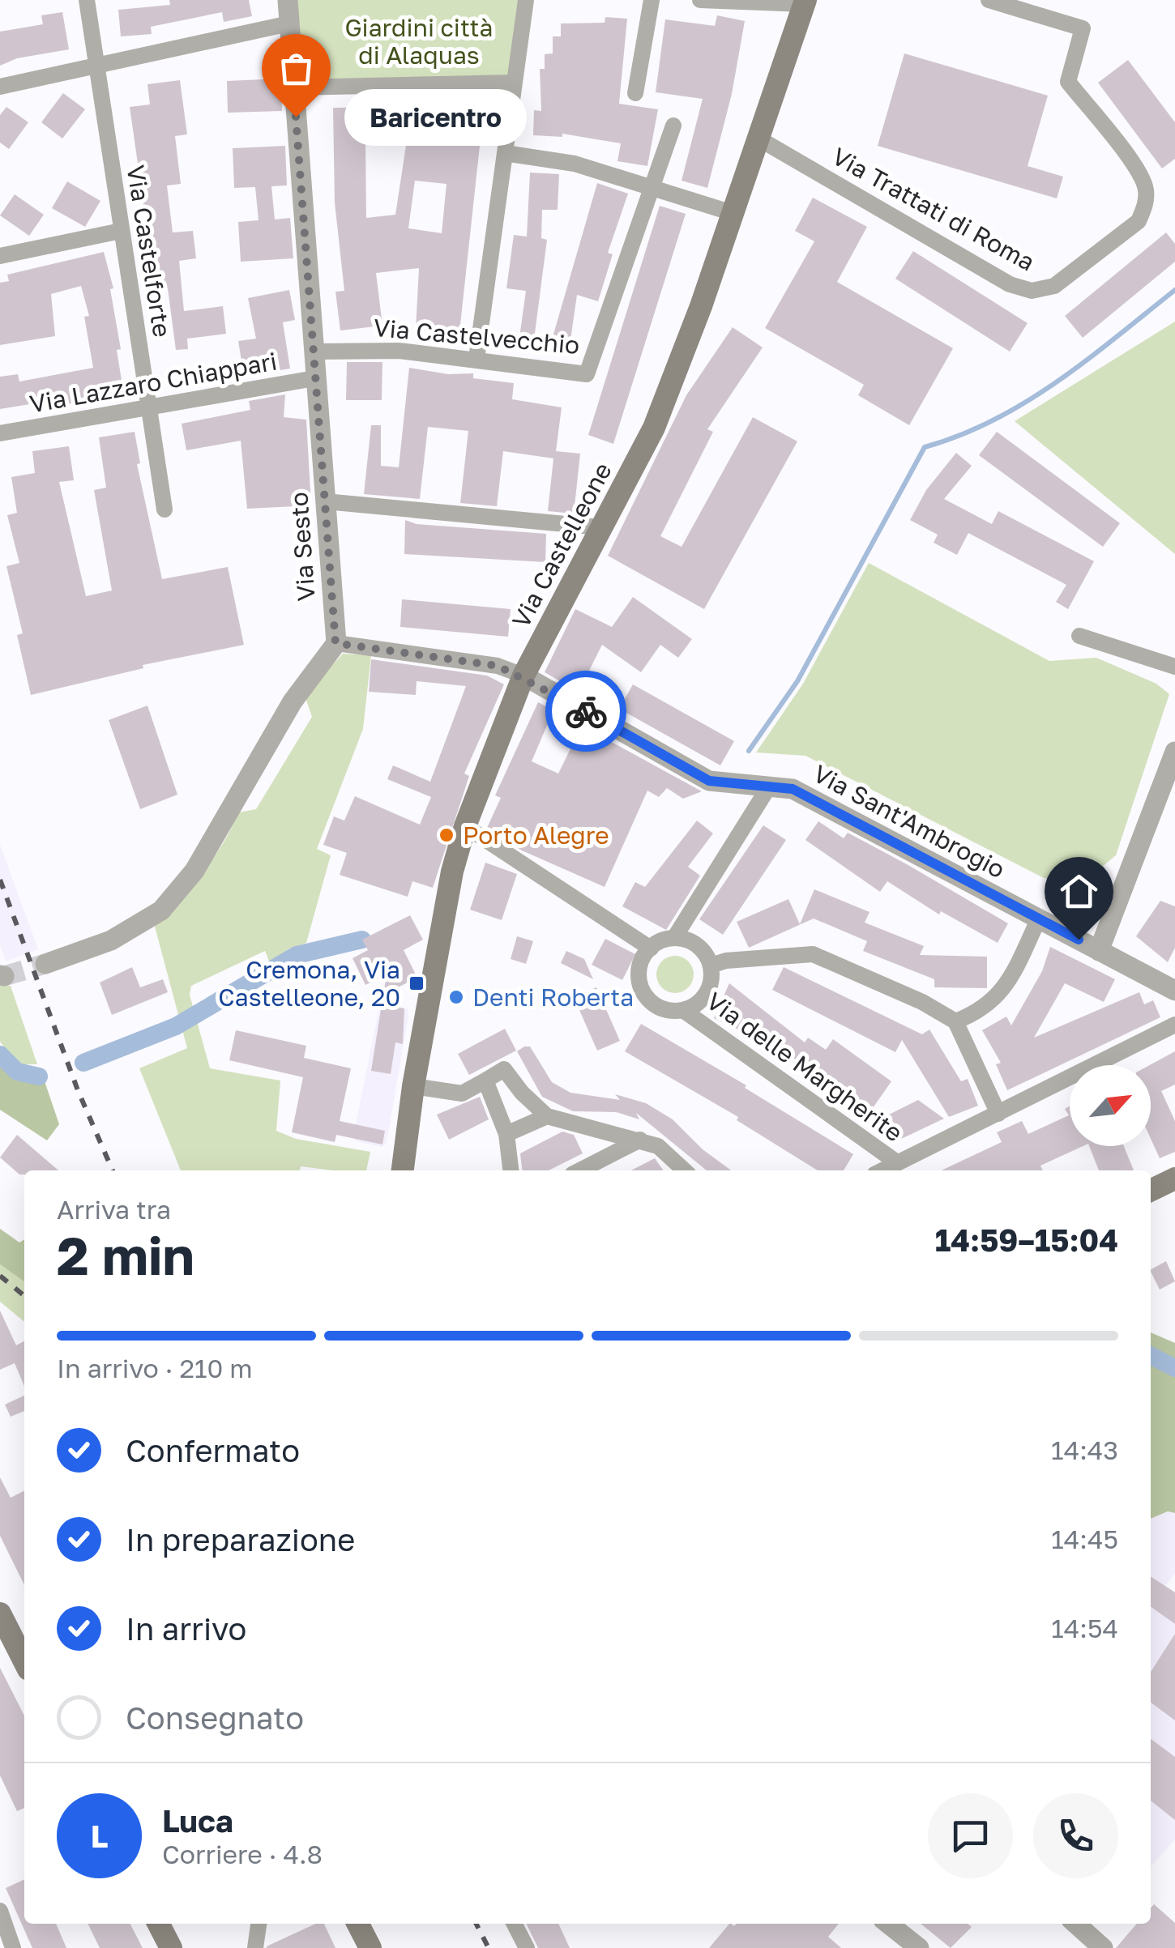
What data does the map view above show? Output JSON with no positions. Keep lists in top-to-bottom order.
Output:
{
  "streets": {
    "main road": ["Via Castelleone"],
    "street": [
      "Via Trattati di Roma",
      "Via Castelforte",
      "Via Castelvecchio",
      "Via Lazzaro Chiappari",
      "Via Sesto",
      "Via Sant'Ambrogio",
      "Via delle Margherite"
    ]
  },
  "crossings": [
    ["Via Trattati di Roma", "Via Castelleone"],
    ["Via Castelforte", "Via Lazzaro Chiappari"],
    ["Via Castelvecchio", "Via Sesto"],
    ["Via Lazzaro Chiappari", "Via Sesto"],
    ["Via Castelleone", "Via Sant'Ambrogio"],
    ["Via Sesto", "Via Sant'Ambrogio"]
  ],
  "parks": ["Giardini città di Alaquas"],
  "places": {
    "other": ["Baricentro", "Porto Alegre", "Denti Roberta"],
    "transit": ["Cremona, Via Castelleone, 20"]
  },
  "north": "top right",
  "page": {
    "bubble": "Baricentro",
    "heading": ["2 min", "Arriva tra", "14:59–15:04"],
    "panel": ["Luca", "Corriere · 4.8"],
    "bar": "In arrivo · 210 m",
    "list": [
      ["Confermato", "14:43"],
      ["In preparazione", "14:45"],
      ["In arrivo", "14:54"],
      "Consegnato"
    ],
    "round": "L"
  }
}
